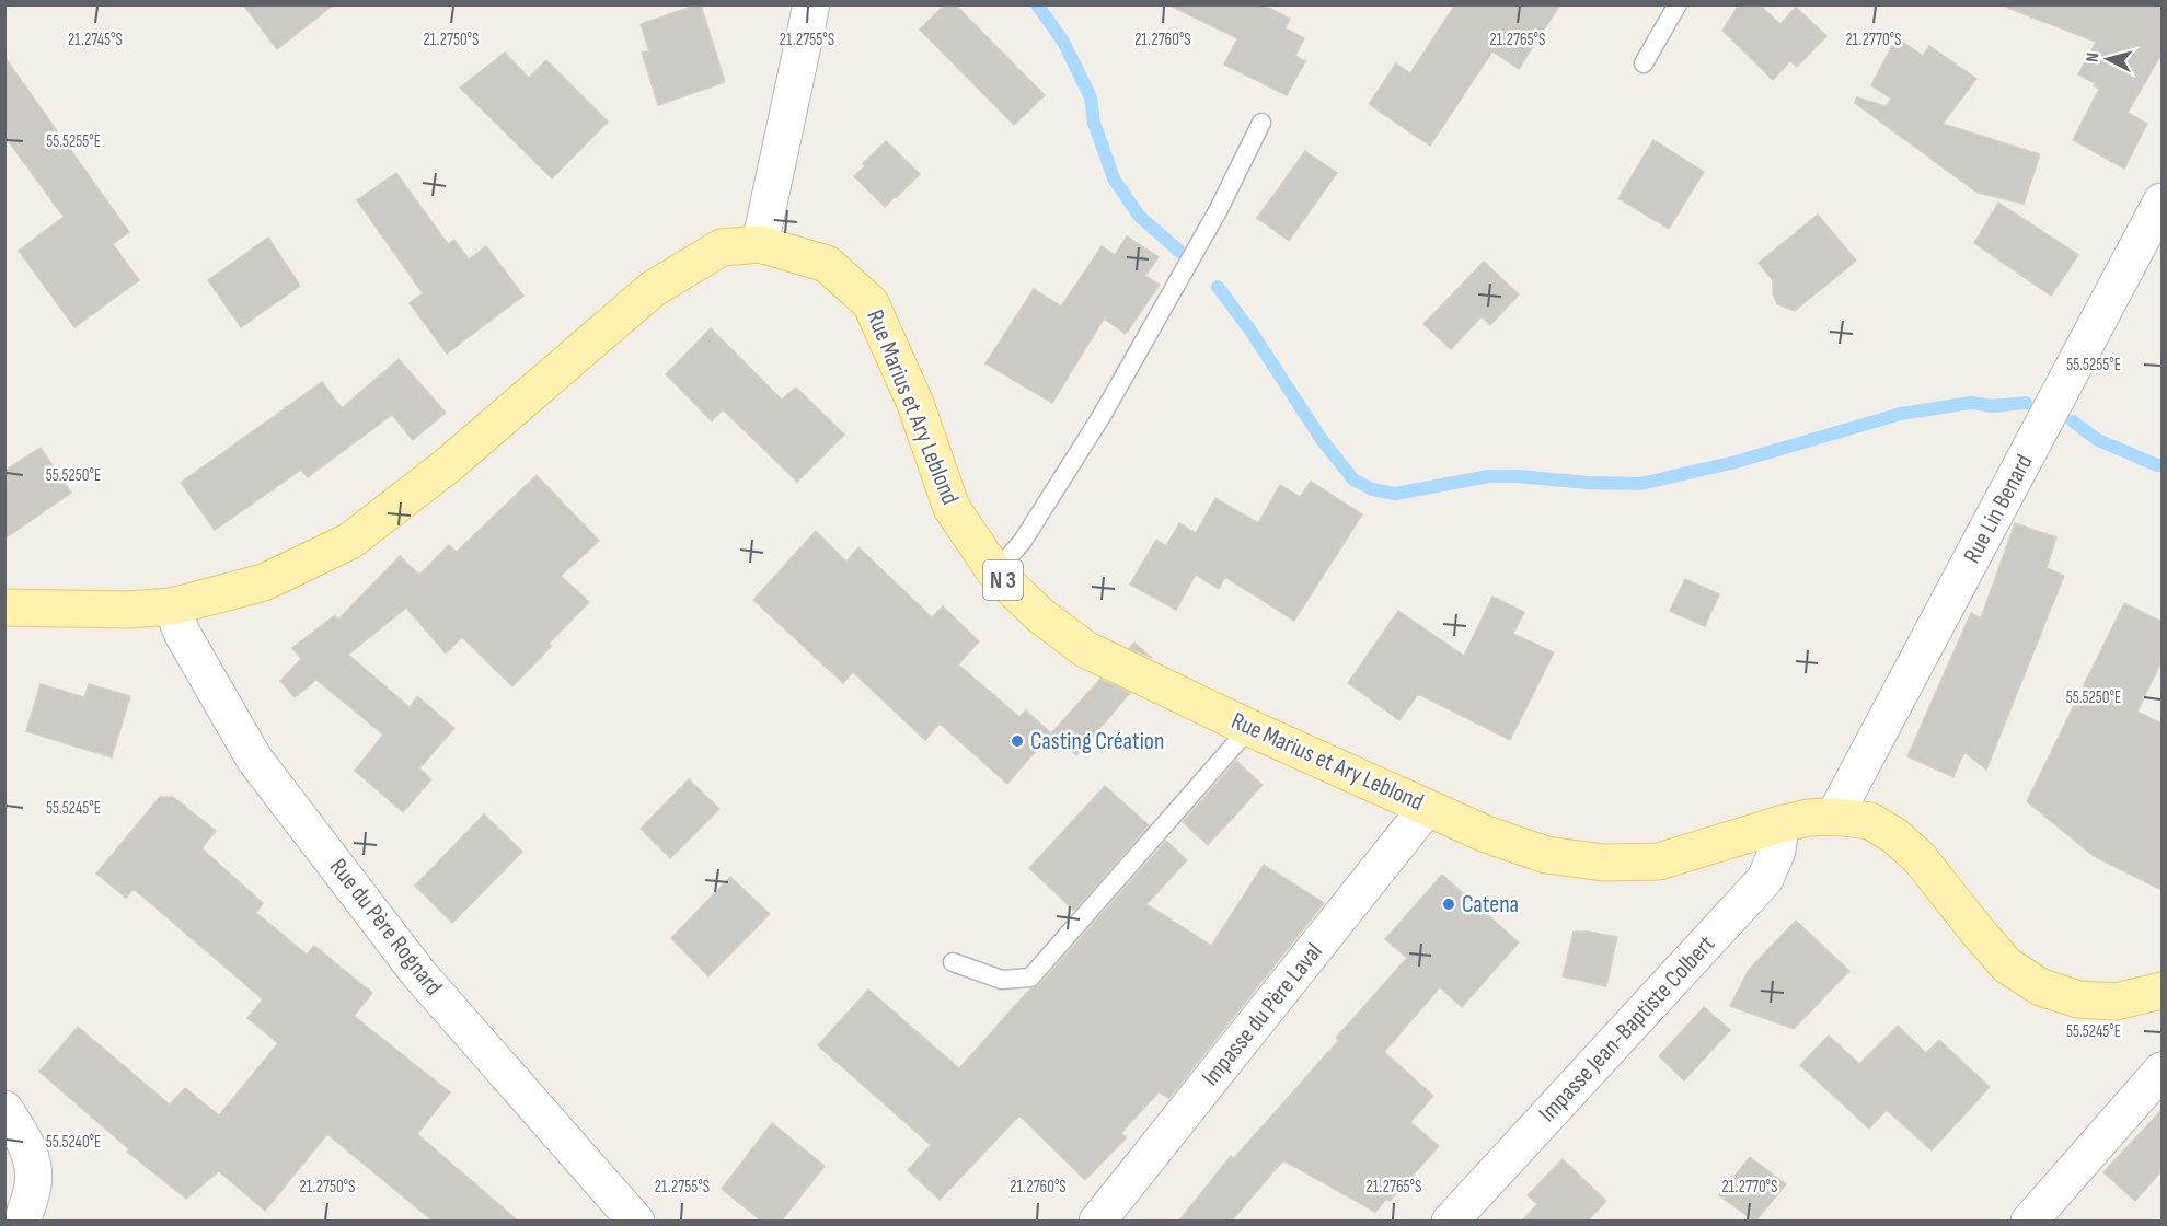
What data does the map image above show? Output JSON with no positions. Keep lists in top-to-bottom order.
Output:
{
  "streets": {
    "main road": ["Rue Marius et Ary Leblond", "N 3"],
    "street": [
      "Rue Lin Benard",
      "Rue du Père Rognard",
      "Impasse du Père Laval",
      "Impasse Jean-Baptiste Colbert"
    ]
  },
  "crossings": [
    ["Rue Marius et Ary Leblond", "Rue Lin Benard"],
    ["Rue Marius et Ary Leblond", "Rue du Père Rognard"],
    ["Rue Marius et Ary Leblond", "Impasse du Père Laval"],
    ["Rue Marius et Ary Leblond", "Impasse Jean-Baptiste Colbert"]
  ],
  "places": ["Casting Création", "Catena"],
  "north": "left",
  "coordinates": [
    "21.2745°S",
    "21.2750°S",
    "21.2755°S",
    "21.2760°S",
    "21.2765°S",
    "21.2770°S",
    "55.5255°E",
    "55.5250°E",
    "55.5245°E",
    "55.5240°E"
  ]
}
